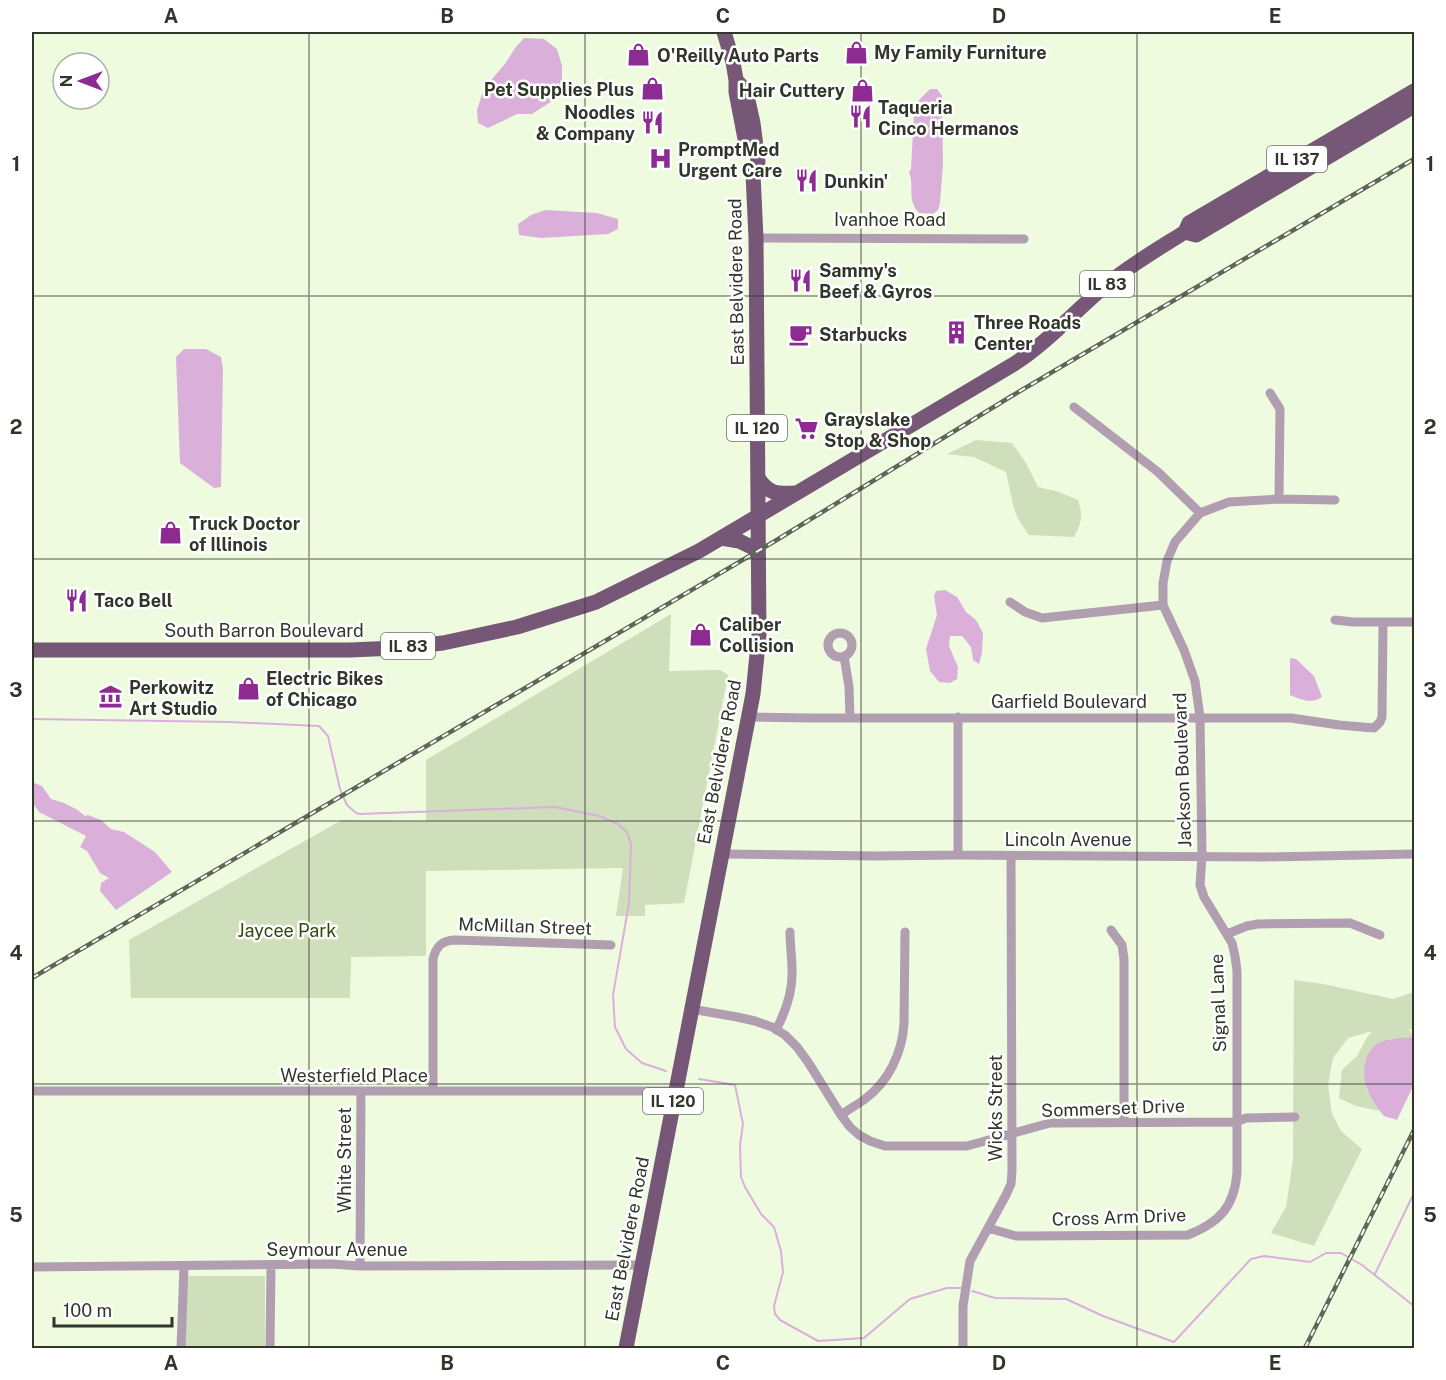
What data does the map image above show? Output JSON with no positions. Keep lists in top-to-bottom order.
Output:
{
  "streets": {
    "main road": [
      "IL 137",
      "East Belvidere Road",
      "IL 83",
      "IL 120",
      "South Barron Boulevard"
    ],
    "street": [
      "Ivanhoe Road",
      "Garfield Boulevard",
      "Jackson Boulevard",
      "Lincoln Avenue",
      "McMillan Street",
      "Signal Lane",
      "Westerfield Place",
      "Wicks Street",
      "Sommerset Drive",
      "White Street",
      "Cross Arm Drive",
      "Seymour Avenue"
    ]
  },
  "crossings": [
    ["IL 137", "IL 83"],
    ["Ivanhoe Road", "East Belvidere Road"],
    ["East Belvidere Road", "IL 83"],
    ["East Belvidere Road", "South Barron Boulevard"],
    ["East Belvidere Road", "Garfield Boulevard"],
    ["East Belvidere Road", "Lincoln Avenue"],
    ["East Belvidere Road", "Westerfield Place"],
    ["East Belvidere Road", "Sommerset Drive"],
    ["East Belvidere Road", "Seymour Avenue"],
    ["IL 83", "South Barron Boulevard"],
    ["Garfield Boulevard", "Jackson Boulevard"],
    ["Jackson Boulevard", "Lincoln Avenue"],
    ["Jackson Boulevard", "Signal Lane"],
    ["Lincoln Avenue", "Signal Lane"],
    ["Lincoln Avenue", "Wicks Street"],
    ["McMillan Street", "Westerfield Place"],
    ["Signal Lane", "Sommerset Drive"],
    ["Signal Lane", "Cross Arm Drive"],
    ["Westerfield Place", "White Street"],
    ["Wicks Street", "Sommerset Drive"],
    ["Wicks Street", "Cross Arm Drive"],
    ["Sommerset Drive", "Cross Arm Drive"],
    ["White Street", "Seymour Avenue"]
  ],
  "parks": ["Jaycee Park"],
  "places": {
    "shop": [
      "My Family Furniture",
      "O'Reilly Auto Parts",
      "Pet Supplies Plus",
      "Hair Cuttery",
      "Truck Doctor of Illinois",
      "Caliber Collision",
      "Electric Bikes of Chicago"
    ],
    "restaurant": [
      "Taqueria Cinco Hermanos",
      "Noodles & Company",
      "Dunkin'",
      "Sammy's Beef & Gyros",
      "Taco Bell"
    ],
    "hospital": ["PromptMed Urgent Care"],
    "building": ["Three Roads Center"],
    "cafe": ["Starbucks"],
    "supermarket": ["Grayslake Stop & Shop"],
    "museum": ["Perkowitz Art Studio"]
  },
  "scale_bar": "100 m",
  "north": "left",
  "grid": {
    "columns": [
      "A",
      "B",
      "C",
      "D",
      "E"
    ],
    "rows": [
      "1",
      "2",
      "3",
      "4",
      "5"
    ]
  }
}
